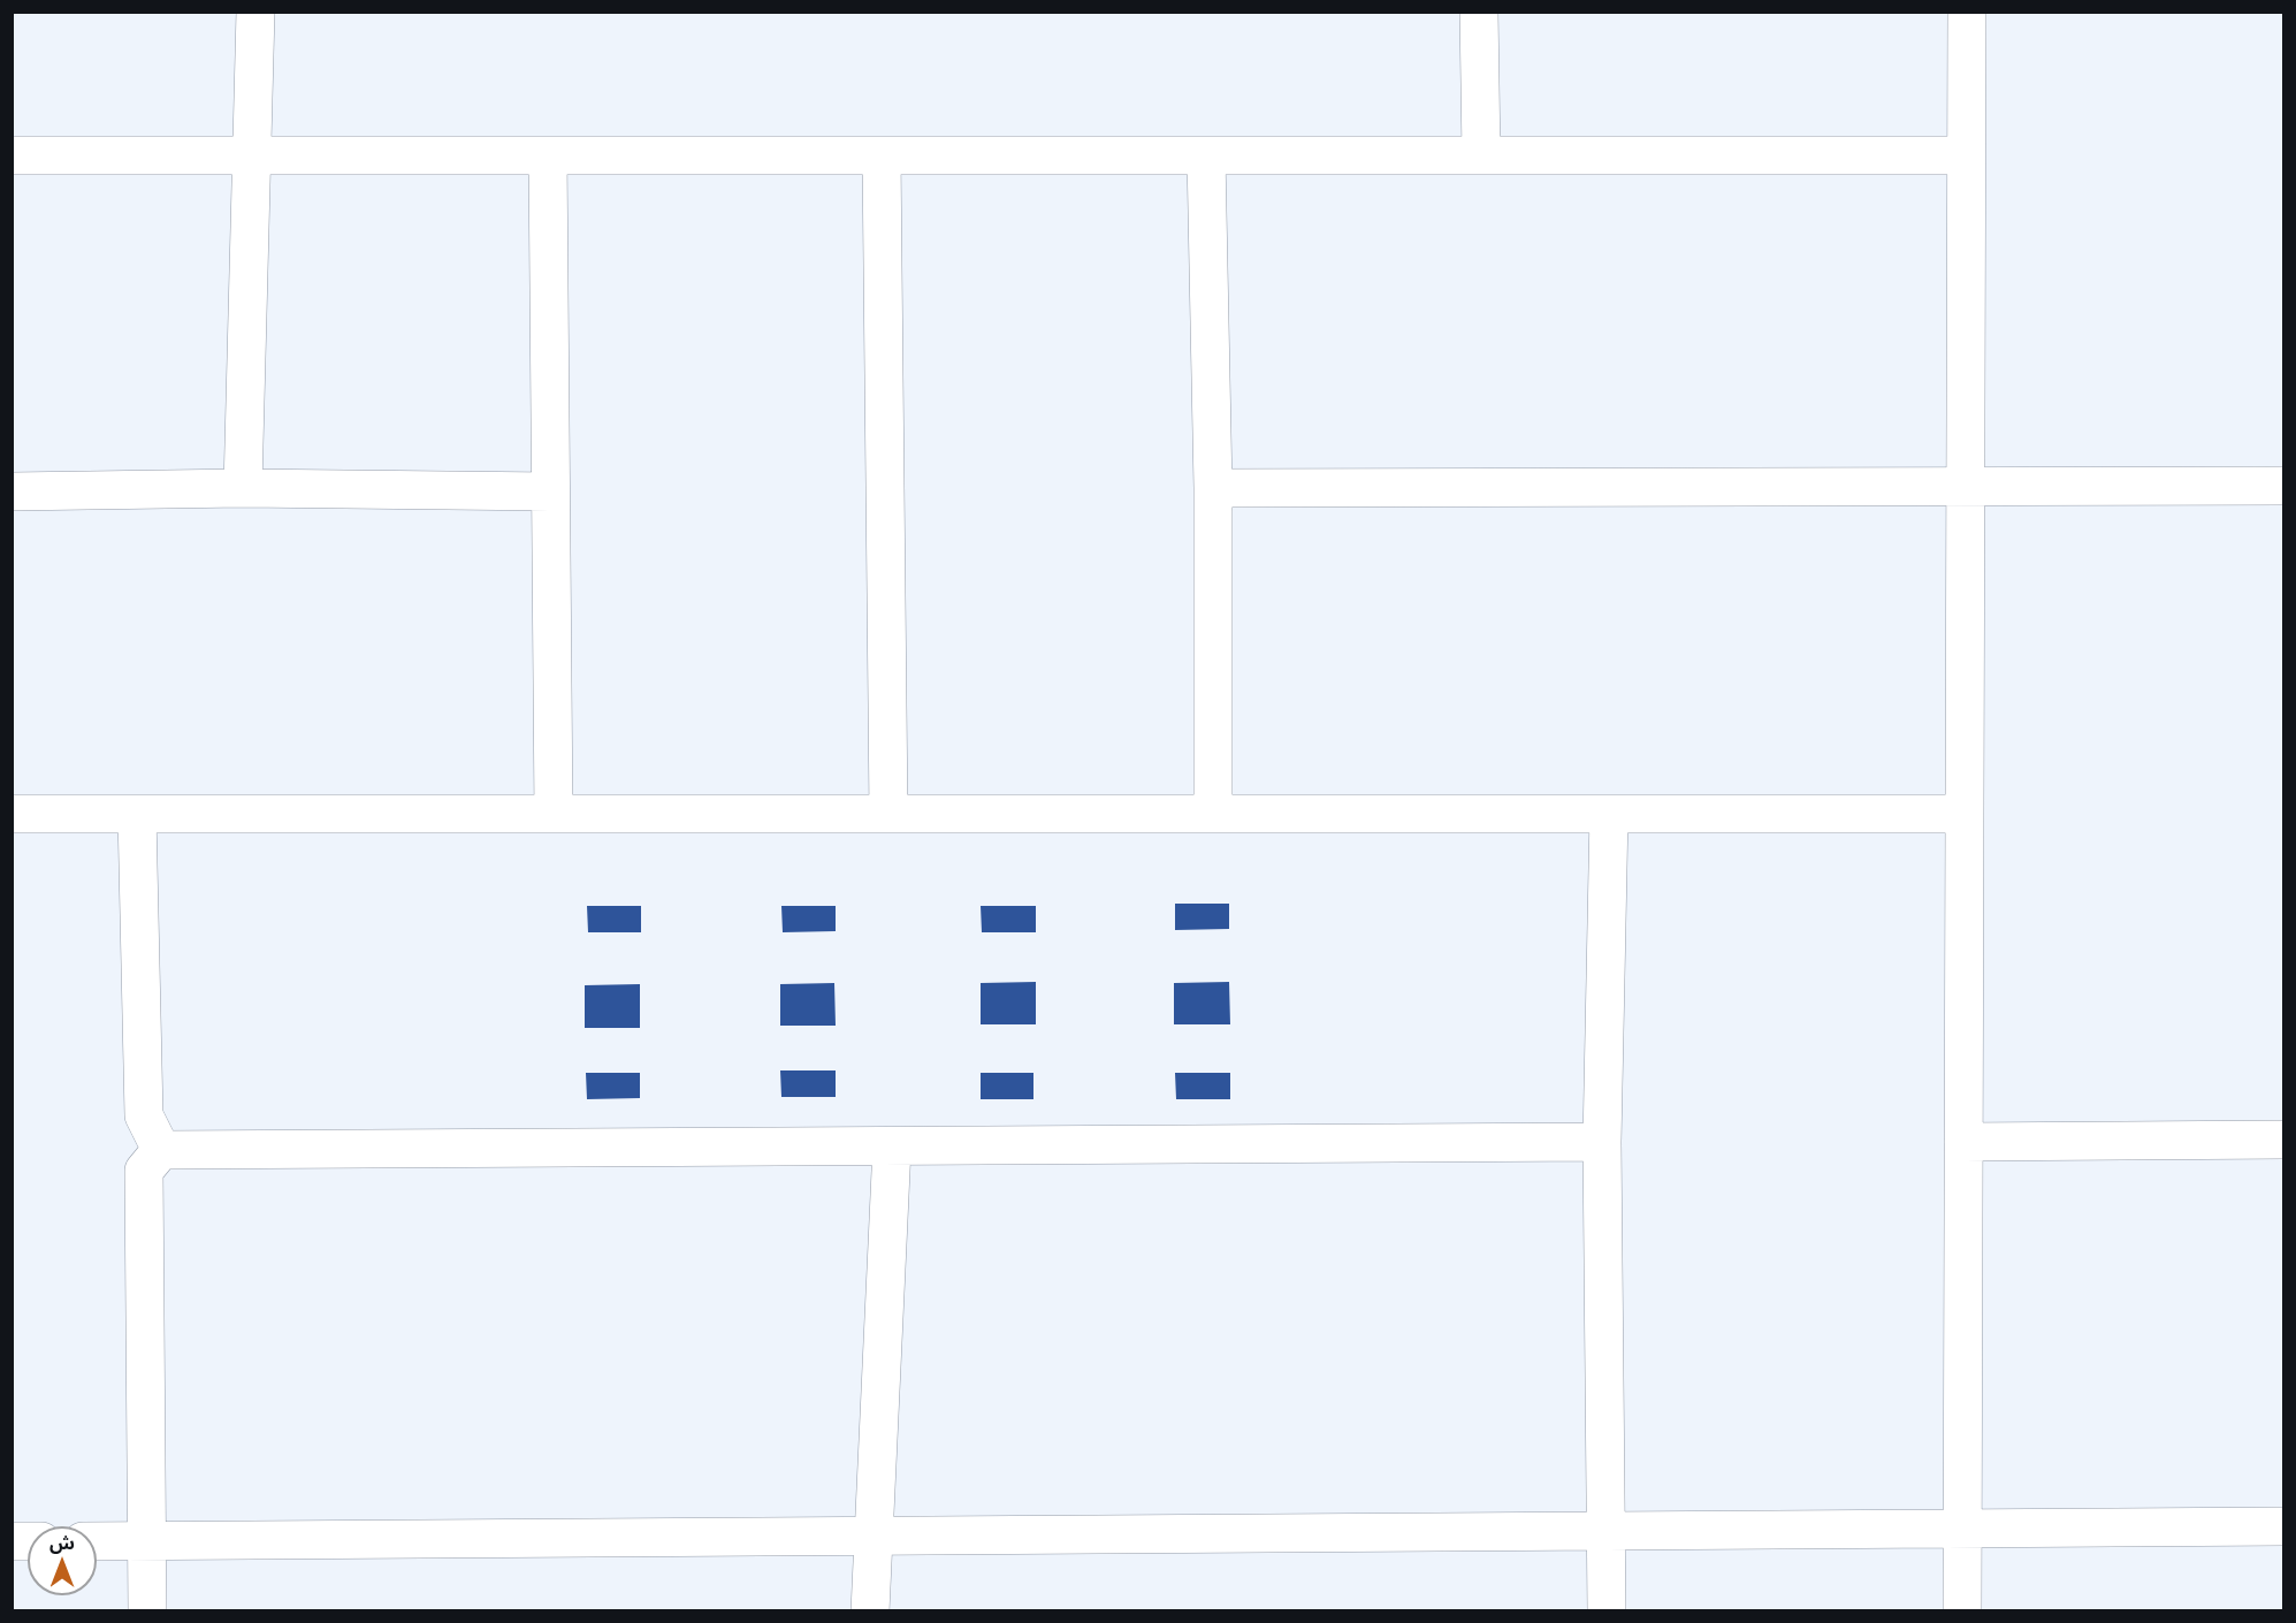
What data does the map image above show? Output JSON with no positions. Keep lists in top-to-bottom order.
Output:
{
  "north": "top"
}
